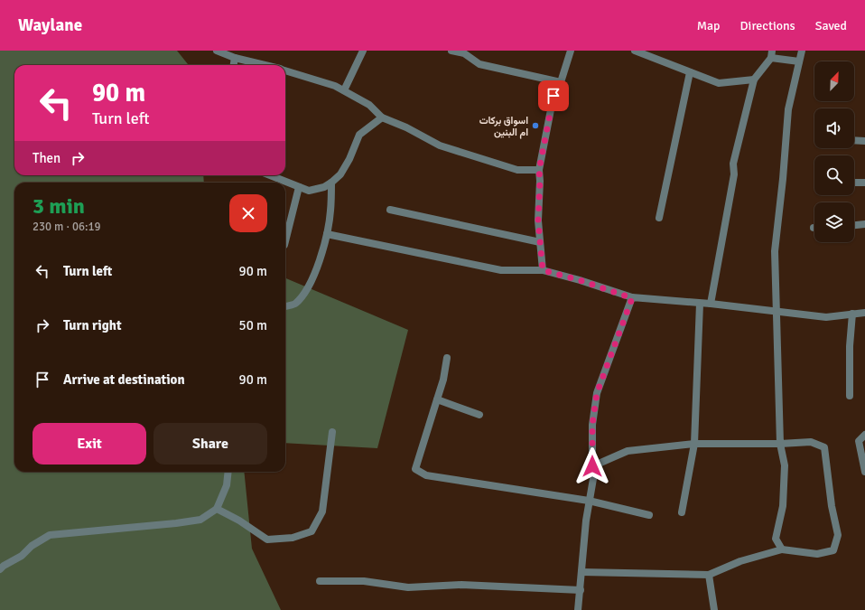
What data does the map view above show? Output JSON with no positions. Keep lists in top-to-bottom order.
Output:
{
  "places": ["اسواق بركات ام البنين"],
  "north": "top right",
  "page": {
    "header": "Waylane",
    "nav": ["Map", "Directions", "Saved"],
    "turn": ["90 m", "Turn left"],
    "then": "Then",
    "heading": ["3 min", "230 m · 06:19"],
    "list": [
      {
        "name": "Turn left",
        "value": "90 m"
      },
      {
        "name": "Turn right",
        "value": "50 m"
      },
      {
        "name": "Arrive at destination",
        "value": "90 m"
      }
    ],
    "buttons": ["Exit", "Share"]
  }
}
